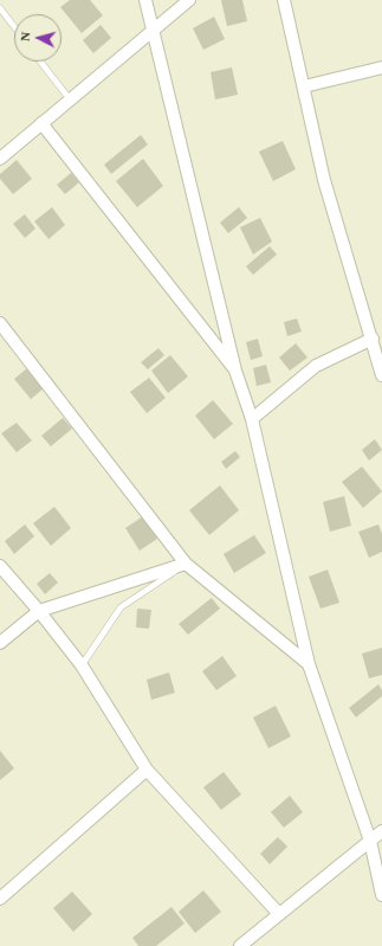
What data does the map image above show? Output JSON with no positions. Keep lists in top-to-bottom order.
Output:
{
  "north": "left"
}
